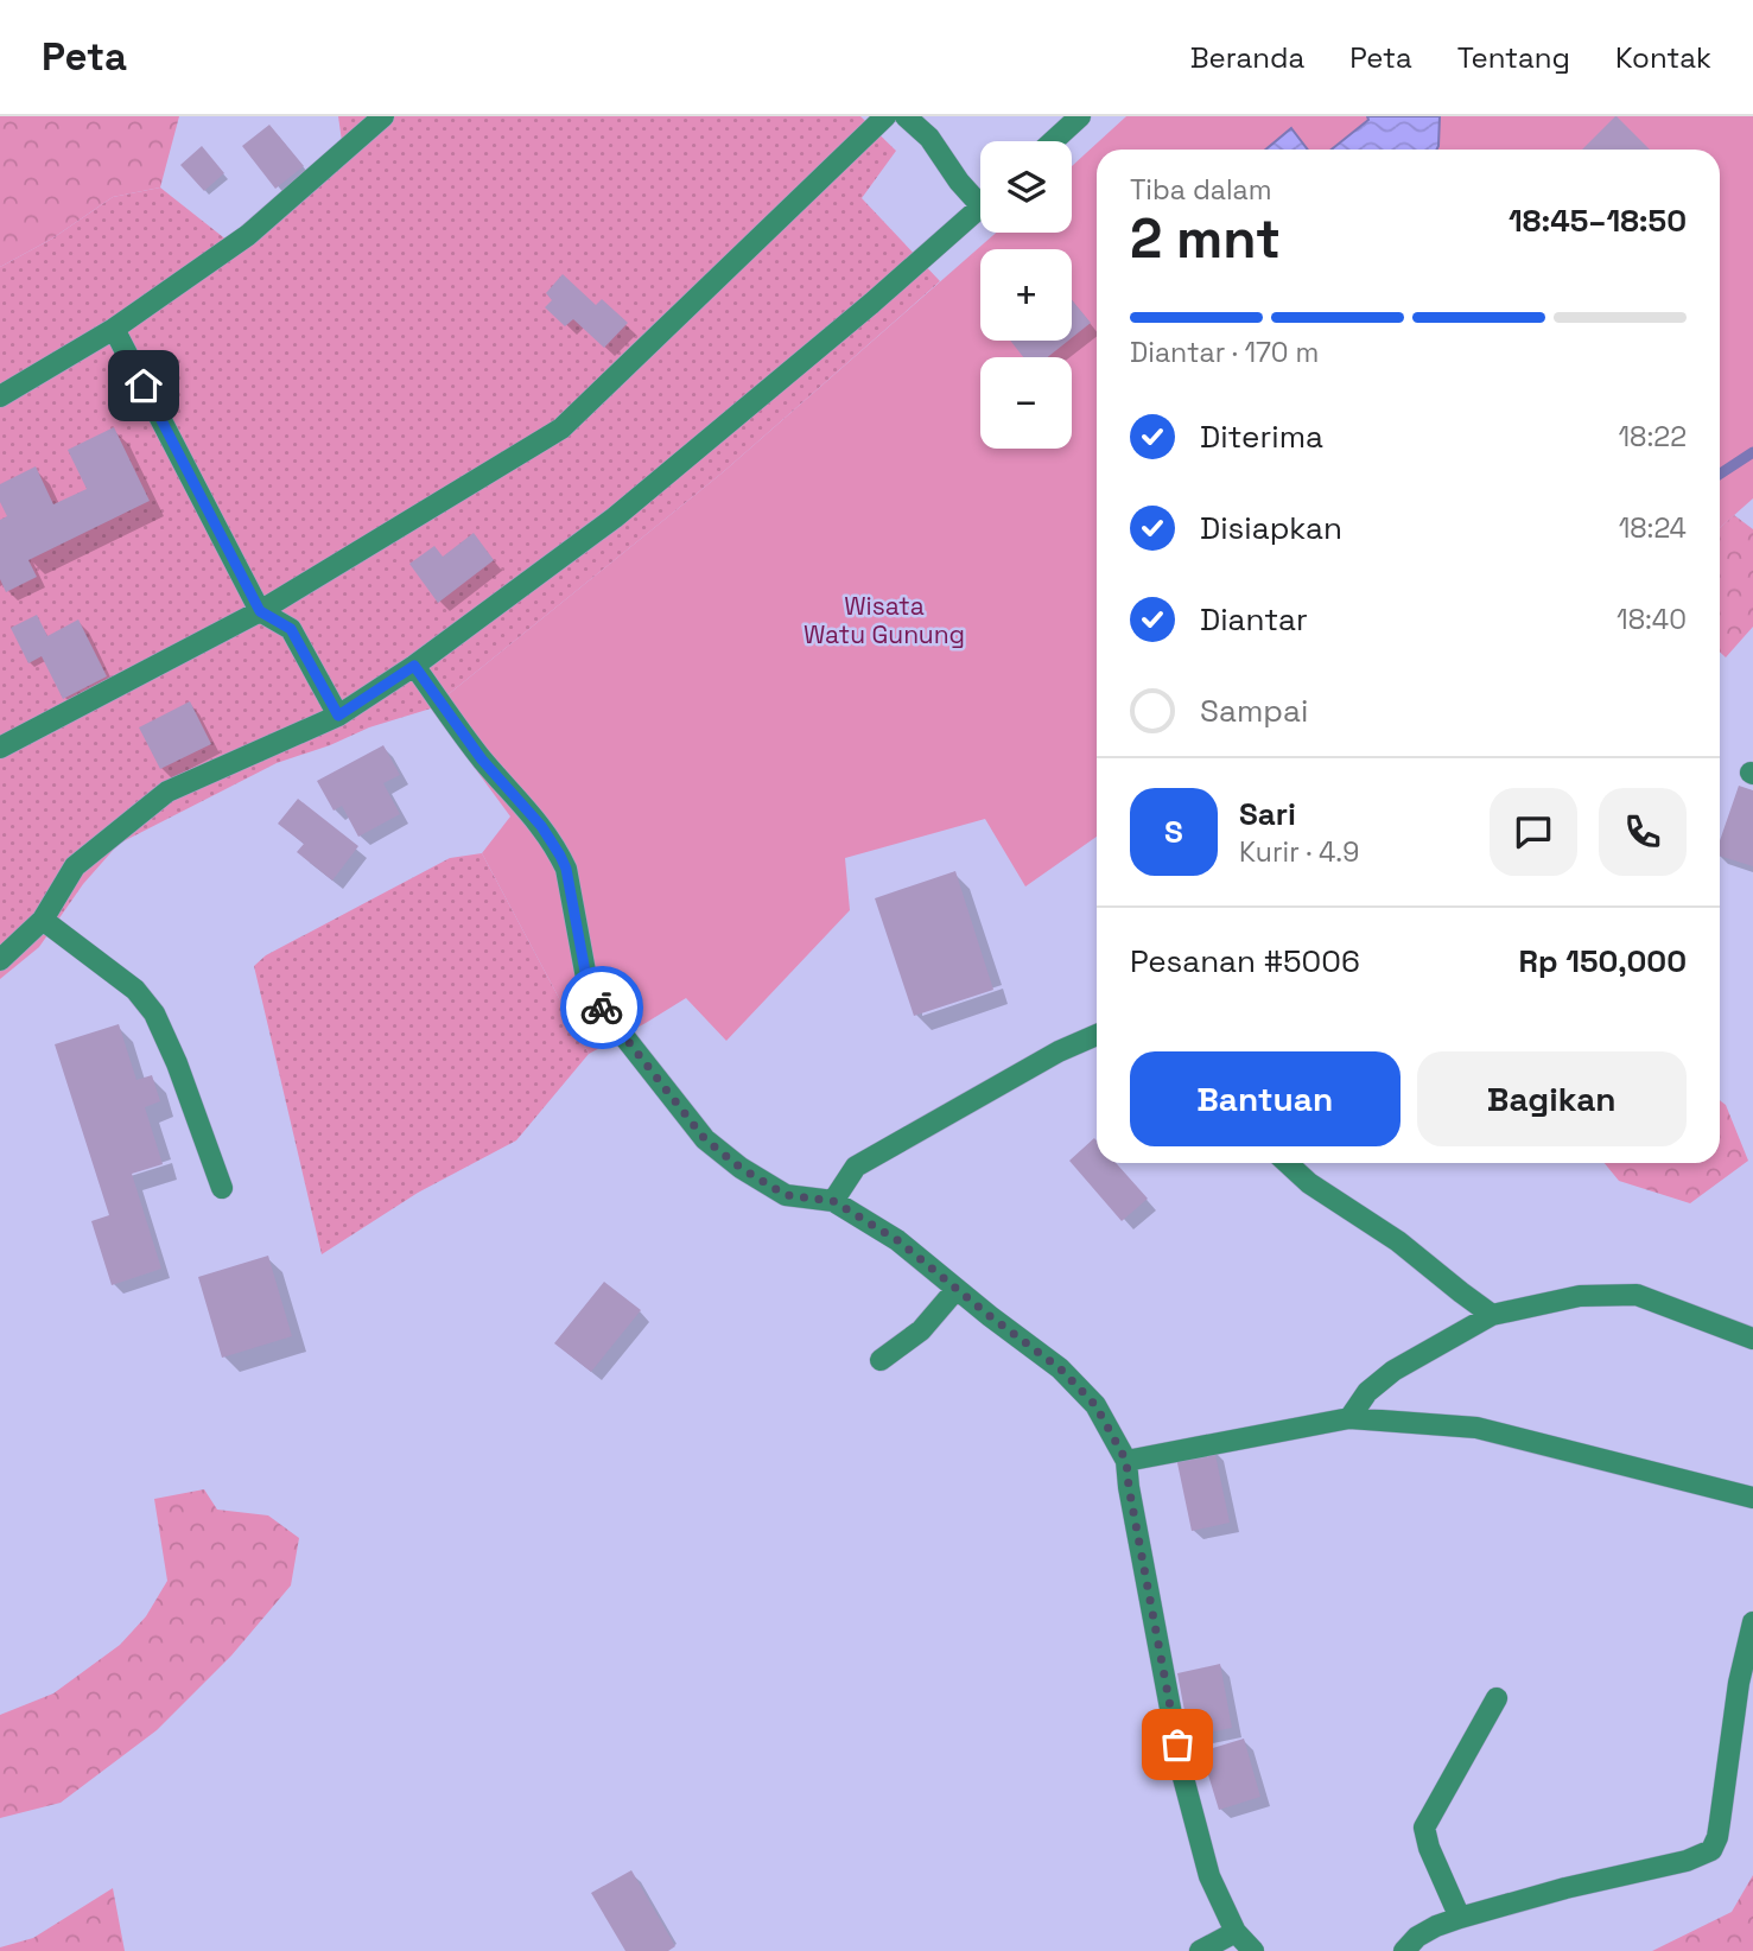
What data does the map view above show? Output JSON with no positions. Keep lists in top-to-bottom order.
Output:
{
  "parks": ["Wisata Watu Gunung"],
  "page": {
    "header": "Peta",
    "nav": [
      "Beranda",
      "Peta",
      "Tentang",
      "Kontak"
    ],
    "map_buttons": ["+", "−"],
    "heading": ["2 mnt", "Tiba dalam", "18:45–18:50"],
    "panel": [
      "Sari",
      "Kurir · 4.9",
      "Pesanan #5006",
      "Rp 150,000"
    ],
    "bar": "Diantar · 170 m",
    "list": [
      ["Diterima", "18:22"],
      ["Disiapkan", "18:24"],
      ["Diantar", "18:40"],
      "Sampai"
    ],
    "round": "S",
    "buttons": ["Bantuan", "Bagikan"]
  }
}
